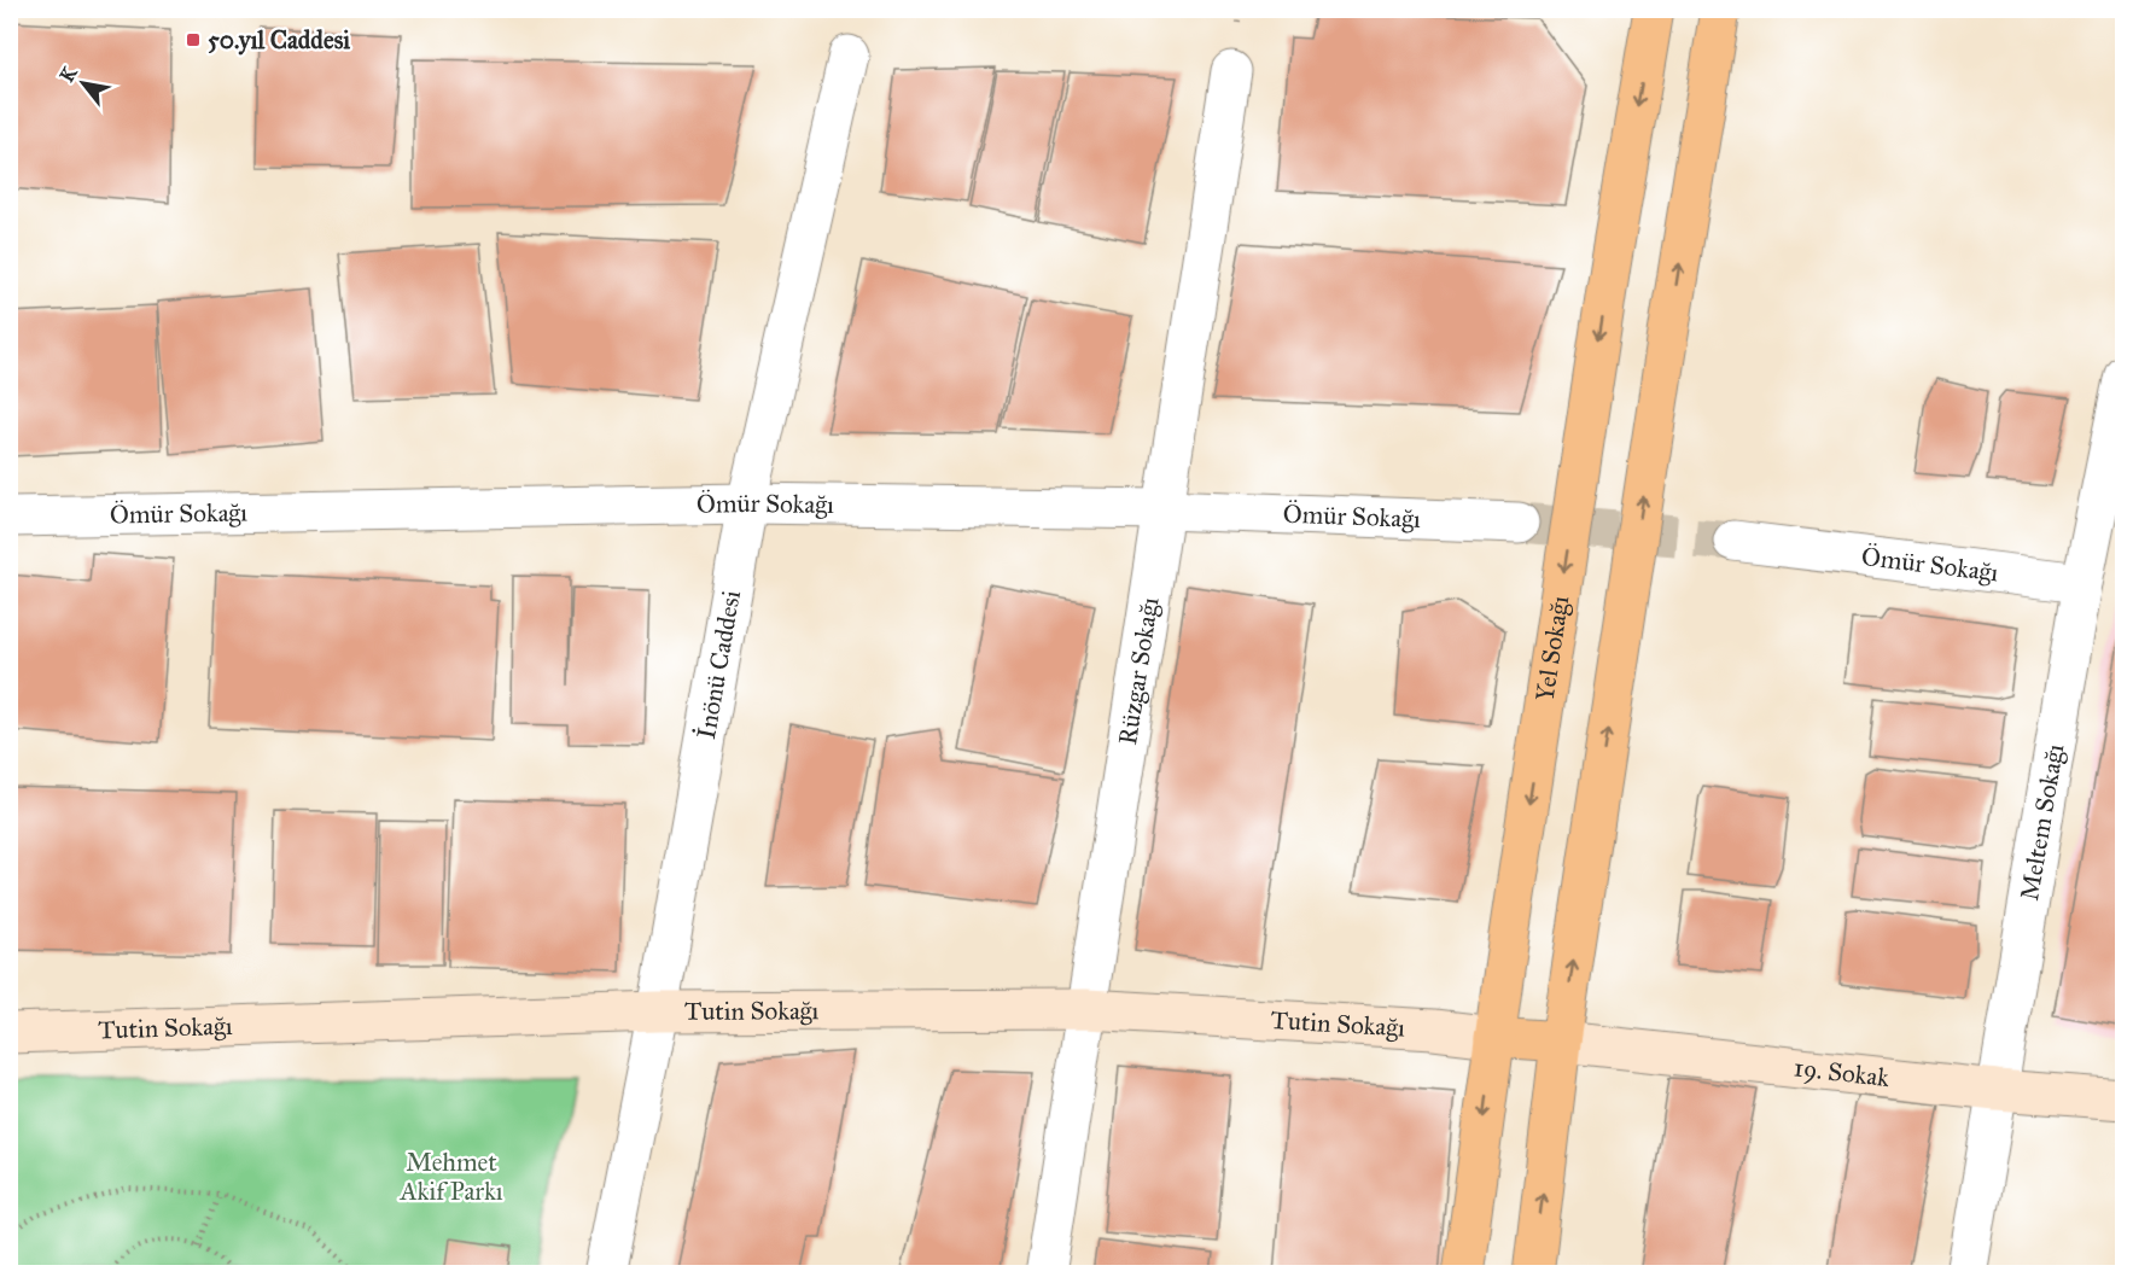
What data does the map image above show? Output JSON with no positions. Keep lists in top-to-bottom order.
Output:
{
  "streets": {
    "main road": ["Yel Sokağı", "Tutin Sokağı", "19. Sokak"],
    "street": [
      "Ömür Sokağı",
      "İnönü Caddesi",
      "Rüzgar Sokağı",
      "Meltem Sokağı"
    ]
  },
  "crossings": [
    ["Ömür Sokağı", "İnönü Caddesi"],
    ["Ömür Sokağı", "Rüzgar Sokağı"],
    ["Ömür Sokağı", "Meltem Sokağı"],
    ["Yel Sokağı", "Tutin Sokağı"],
    ["İnönü Caddesi", "Tutin Sokağı"],
    ["Rüzgar Sokağı", "Tutin Sokağı"],
    ["Meltem Sokağı", "19. Sokak"]
  ],
  "parks": ["Mehmet Akif Parkı"],
  "places": {
    "transit": ["50.yıl Caddesi"]
  },
  "north": "top left"
}
